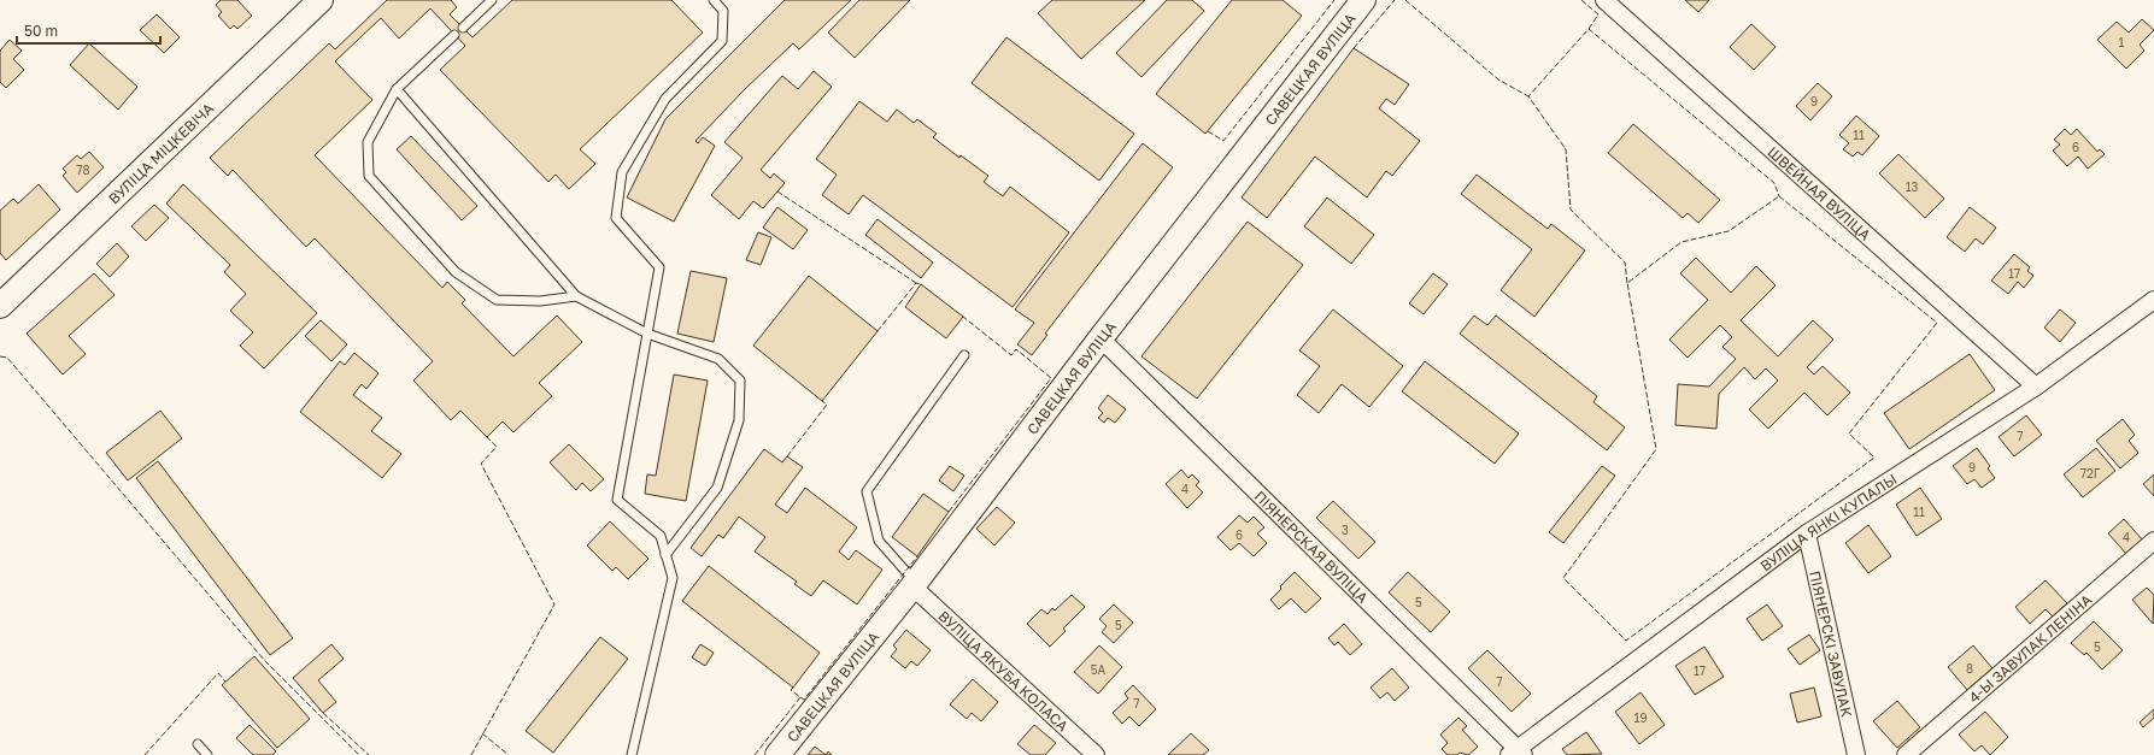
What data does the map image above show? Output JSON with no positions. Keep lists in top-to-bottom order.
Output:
{
  "streets": {
    "street": [
      "САВЕЦКАЯ ВУЛІЦА",
      "ВУЛІЦА МІЦКЕВІЧА",
      "ШВЕЙНАЯ ВУЛІЦА",
      "ВУЛІЦА ЯНКІ КУПАЛЫ",
      "ПІЯНЕРСКАЯ ВУЛІЦА",
      "ПІЯНЕРСКІ ЗАВУЛАК",
      "4-Ы ЗАВУЛАК ЛЕНІНА",
      "ВУЛІЦА ЯКУБА КОЛАСА"
    ]
  },
  "crossings": [
    ["САВЕЦКАЯ ВУЛІЦА", "ПІЯНЕРСКАЯ ВУЛІЦА"],
    ["САВЕЦКАЯ ВУЛІЦА", "ВУЛІЦА ЯКУБА КОЛАСА"],
    ["ШВЕЙНАЯ ВУЛІЦА", "ВУЛІЦА ЯНКІ КУПАЛЫ"],
    ["ВУЛІЦА ЯНКІ КУПАЛЫ", "ПІЯНЕРСКАЯ ВУЛІЦА"],
    ["ВУЛІЦА ЯНКІ КУПАЛЫ", "ПІЯНЕРСКІ ЗАВУЛАК"]
  ],
  "house_numbers": [
    "1",
    "9",
    "11",
    "6",
    "78",
    "13",
    "17",
    "7",
    "9",
    "72Г",
    "4",
    "11",
    "3",
    "6",
    "4",
    "5",
    "5",
    "5",
    "8",
    "5А",
    "17",
    "7",
    "7",
    "19"
  ],
  "scale_bar": "50 m"
}
